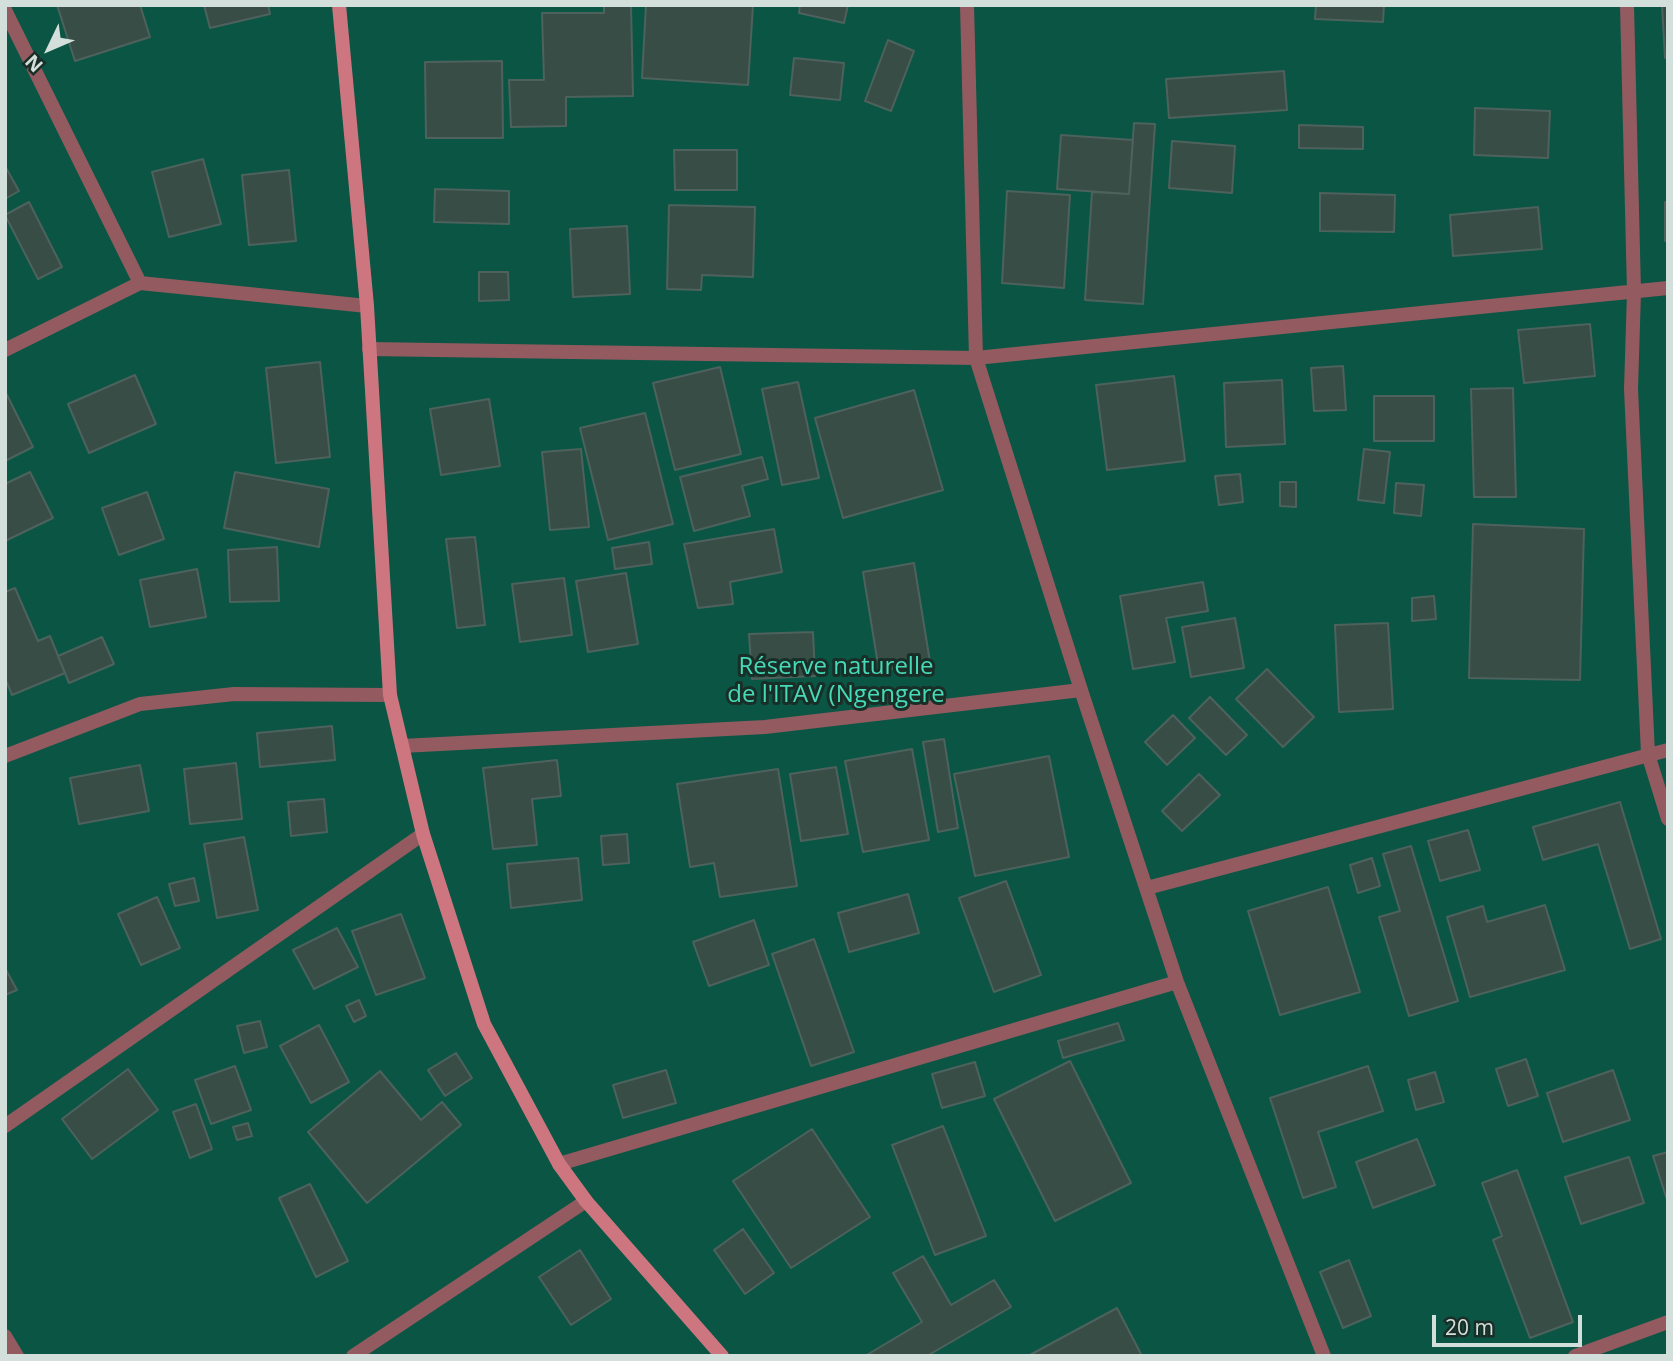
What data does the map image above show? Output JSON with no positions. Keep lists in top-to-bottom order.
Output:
{
  "parks": ["Réserve naturelle de l'ITAV (Ngengere"],
  "scale_bar": "20 m",
  "north": "bottom left"
}
